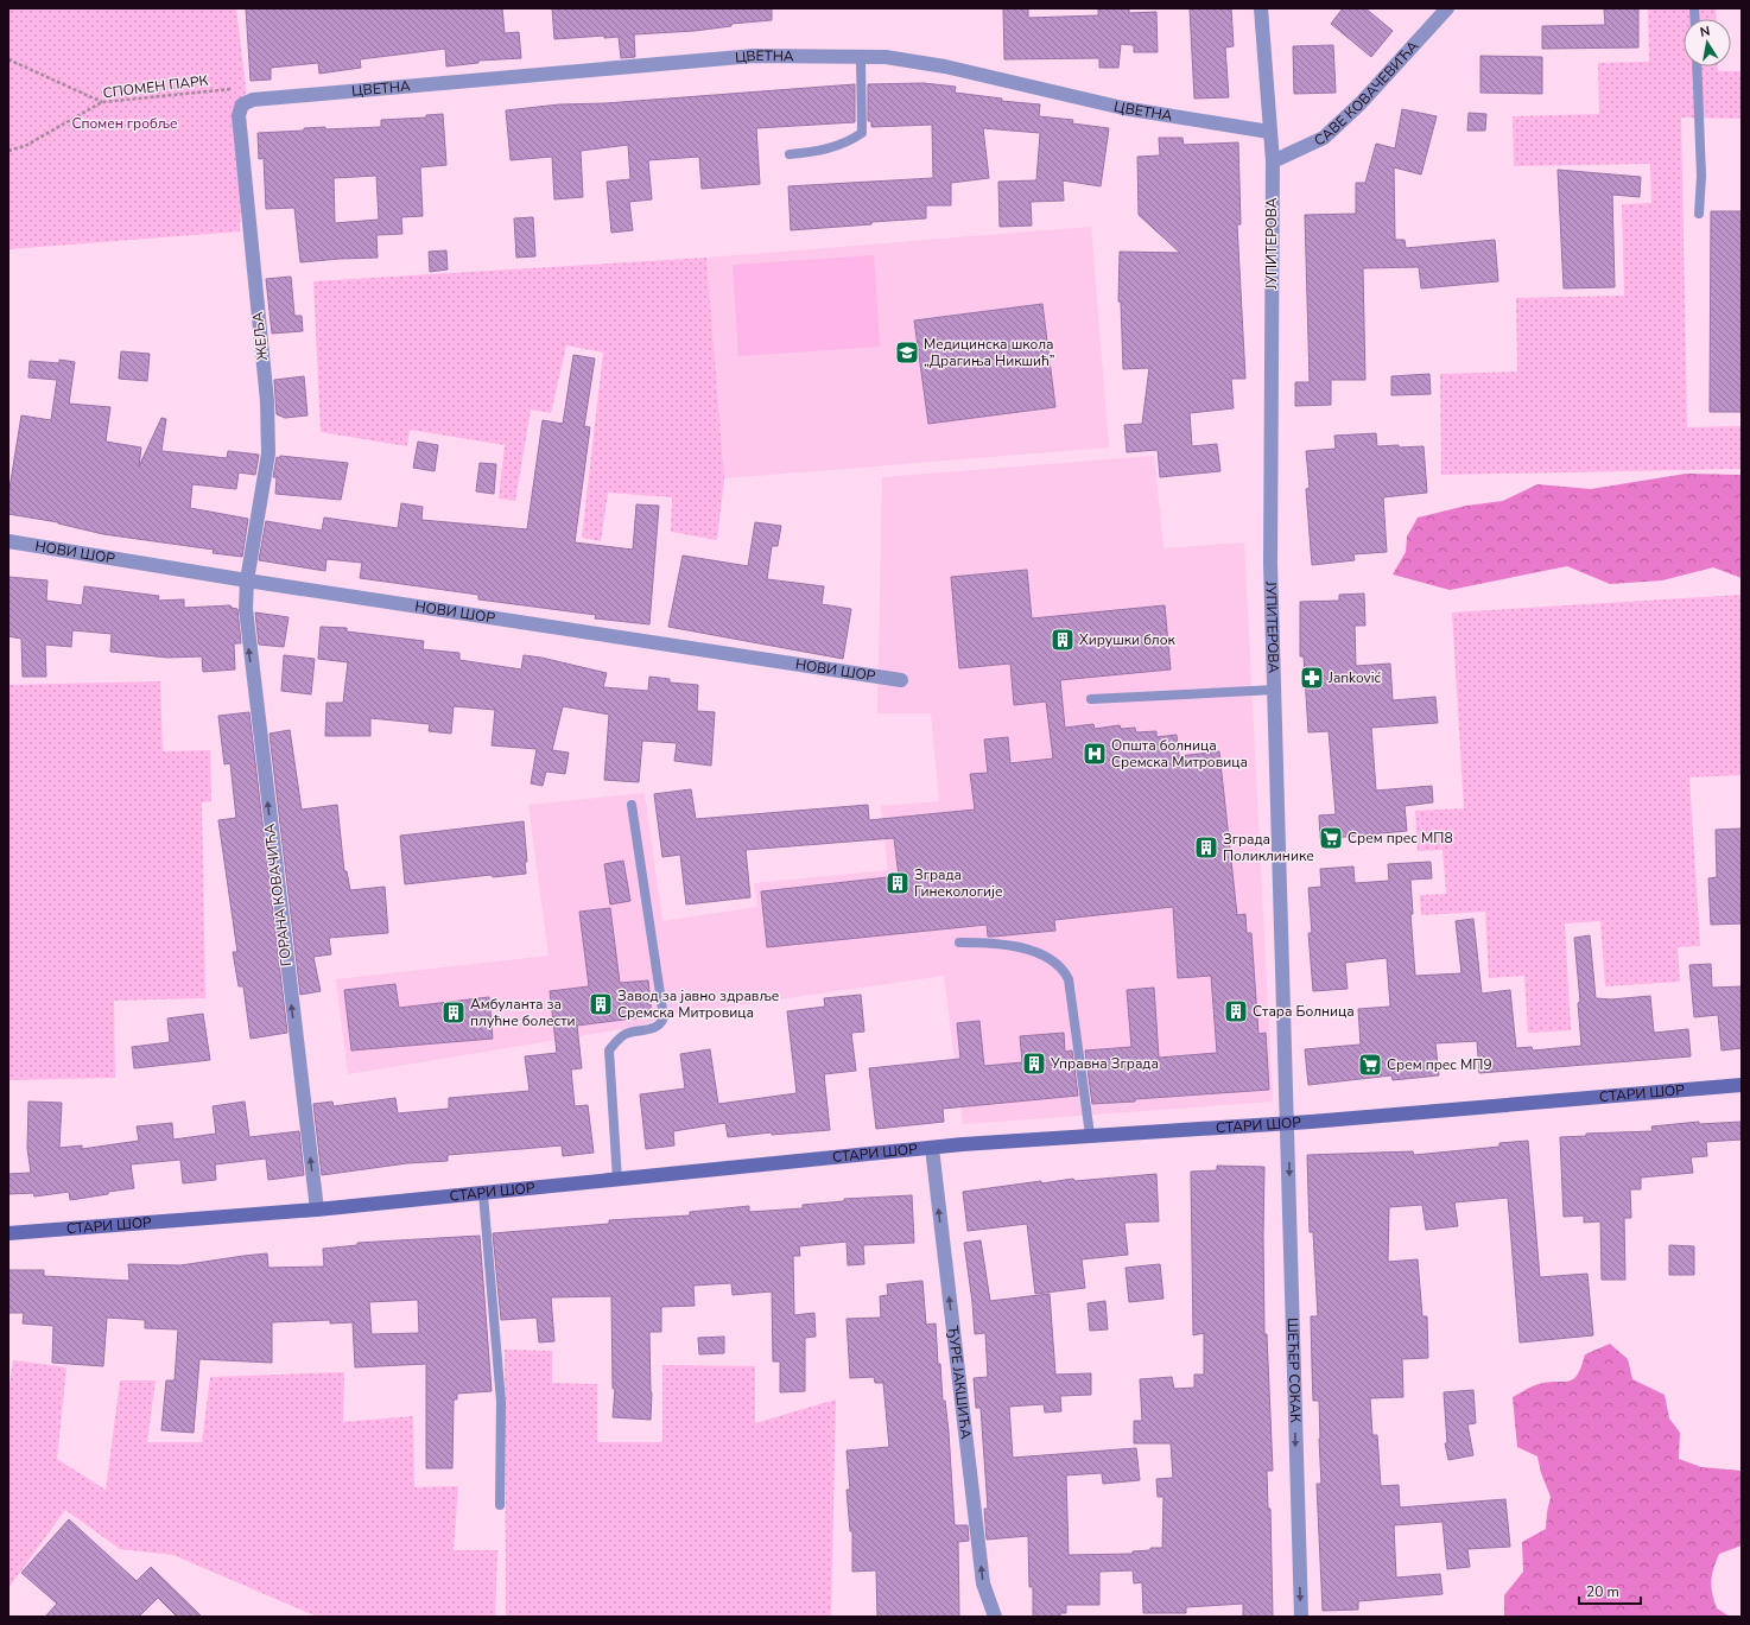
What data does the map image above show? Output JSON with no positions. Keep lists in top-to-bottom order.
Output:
{
  "streets": {
    "main road": ["СТАРИ ШОР"],
    "street": [
      "ЦВЕТНА",
      "САВЕ КОВАЧЕВИЋА",
      "ЈУПИТЕРОВА",
      "ЖЕЉА",
      "НОВИ ШОР",
      "ГОРАНА КОВАЧИЋА",
      "ШЕЋЕР СОКАК",
      "ЂУРЕ ЈАКШИЋА"
    ],
    "path": ["СПОМЕН ПАРК"]
  },
  "crossings": [
    ["ЦВЕТНА", "СПОМЕН ПАРК"],
    ["ЦВЕТНА", "ЈУПИТЕРОВА"],
    ["ЦВЕТНА", "ЖЕЉА"],
    ["СПОМЕН ПАРК", "ЖЕЉА"],
    ["САВЕ КОВАЧЕВИЋА", "ЈУПИТЕРОВА"],
    ["ЈУПИТЕРОВА", "СТАРИ ШОР"],
    ["ЈУПИТЕРОВА", "ШЕЋЕР СОКАК"],
    ["ЖЕЉА", "НОВИ ШОР"],
    ["ЖЕЉА", "ГОРАНА КОВАЧИЋА"],
    ["НОВИ ШОР", "ГОРАНА КОВАЧИЋА"],
    ["ГОРАНА КОВАЧИЋА", "СТАРИ ШОР"],
    ["СТАРИ ШОР", "ШЕЋЕР СОКАК"],
    ["СТАРИ ШОР", "ЂУРЕ ЈАКШИЋА"]
  ],
  "one_way": ["ГОРАНА КОВАЧИЋА", "ШЕЋЕР СОКАК", "ЂУРЕ ЈАКШИЋА"],
  "parks": ["Спомен гробље"],
  "places": {
    "school or university": ["Медицинска школа „Драгиња Никшић”"],
    "building": [
      "Хирушки блок",
      "Зграда Поликлинике",
      "Зграда Гинекологије",
      "Завод за јавно здравље Сремска Митровица",
      "Стара Болница",
      "Амбуланта за плућне болести",
      "Управна Зграда"
    ],
    "pharmacy": ["Janković"],
    "hospital": ["Општа болница Сремска Митровица"],
    "supermarket": ["Срем прес МП8", "Срем прес МП9"]
  },
  "scale_bar": "20 m",
  "north": "top"
}
